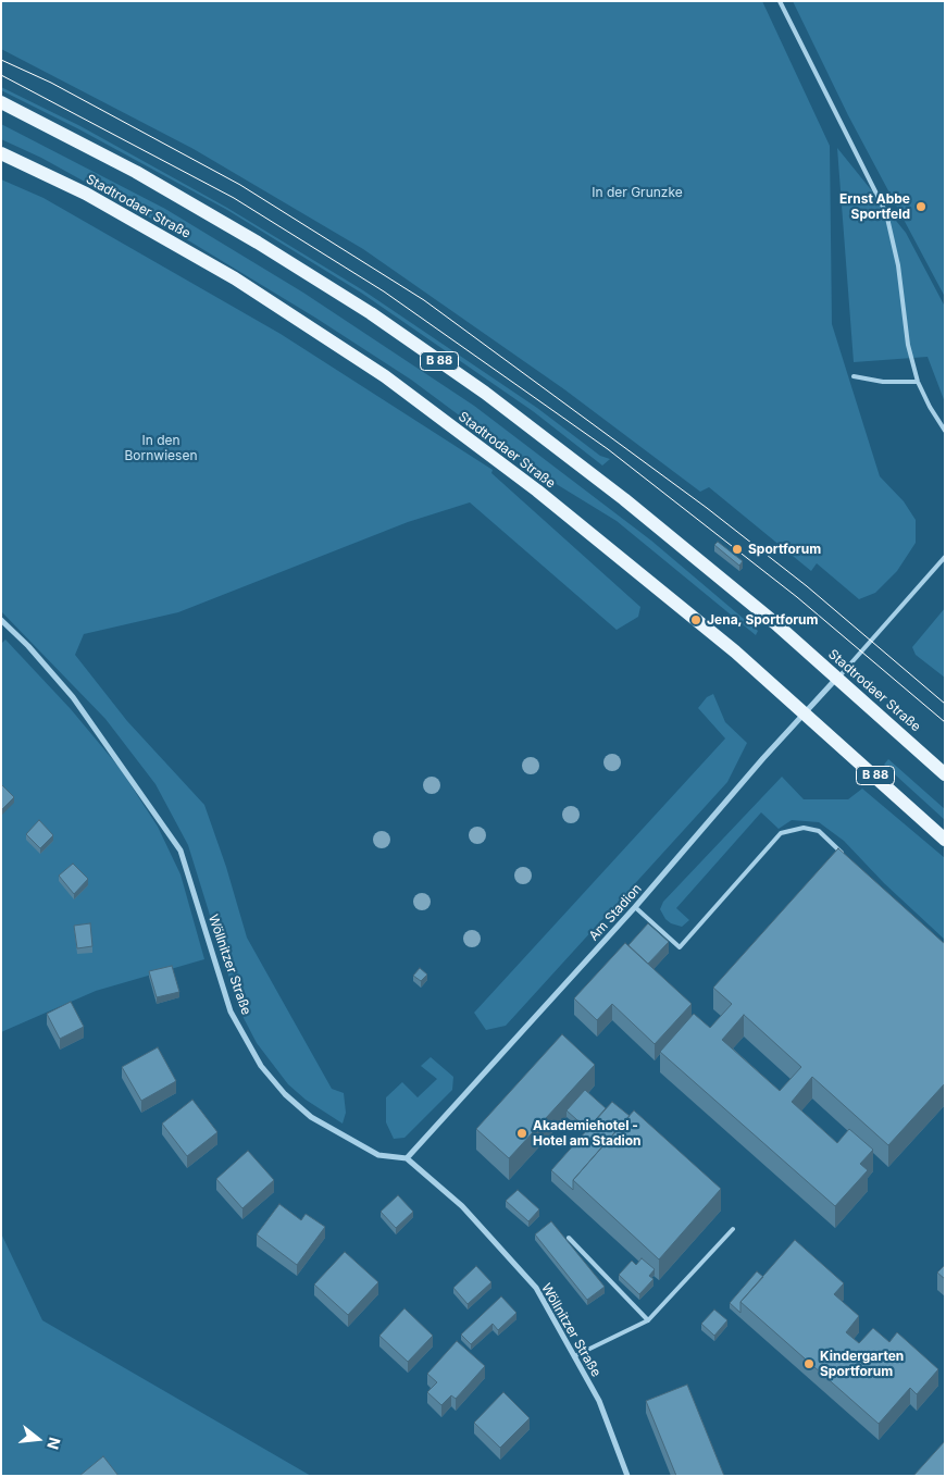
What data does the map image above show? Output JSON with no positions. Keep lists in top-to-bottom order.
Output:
{
  "streets": {
    "main road": ["Stadtrodaer Straße", "B 88"],
    "street": ["Am Stadion", "Wöllnitzer Straße"]
  },
  "crossings": [
    ["Stadtrodaer Straße", "Am Stadion"],
    ["Am Stadion", "Wöllnitzer Straße"]
  ],
  "parks": ["In der Grunzke", "In den Bornwiesen"],
  "places": [
    "Ernst Abbe Sportfeld",
    "Sportforum",
    "Jena, Sportforum",
    "Akademiehotel - Hotel am Stadion",
    "Kindergarten Sportforum"
  ],
  "north": "right"
}
